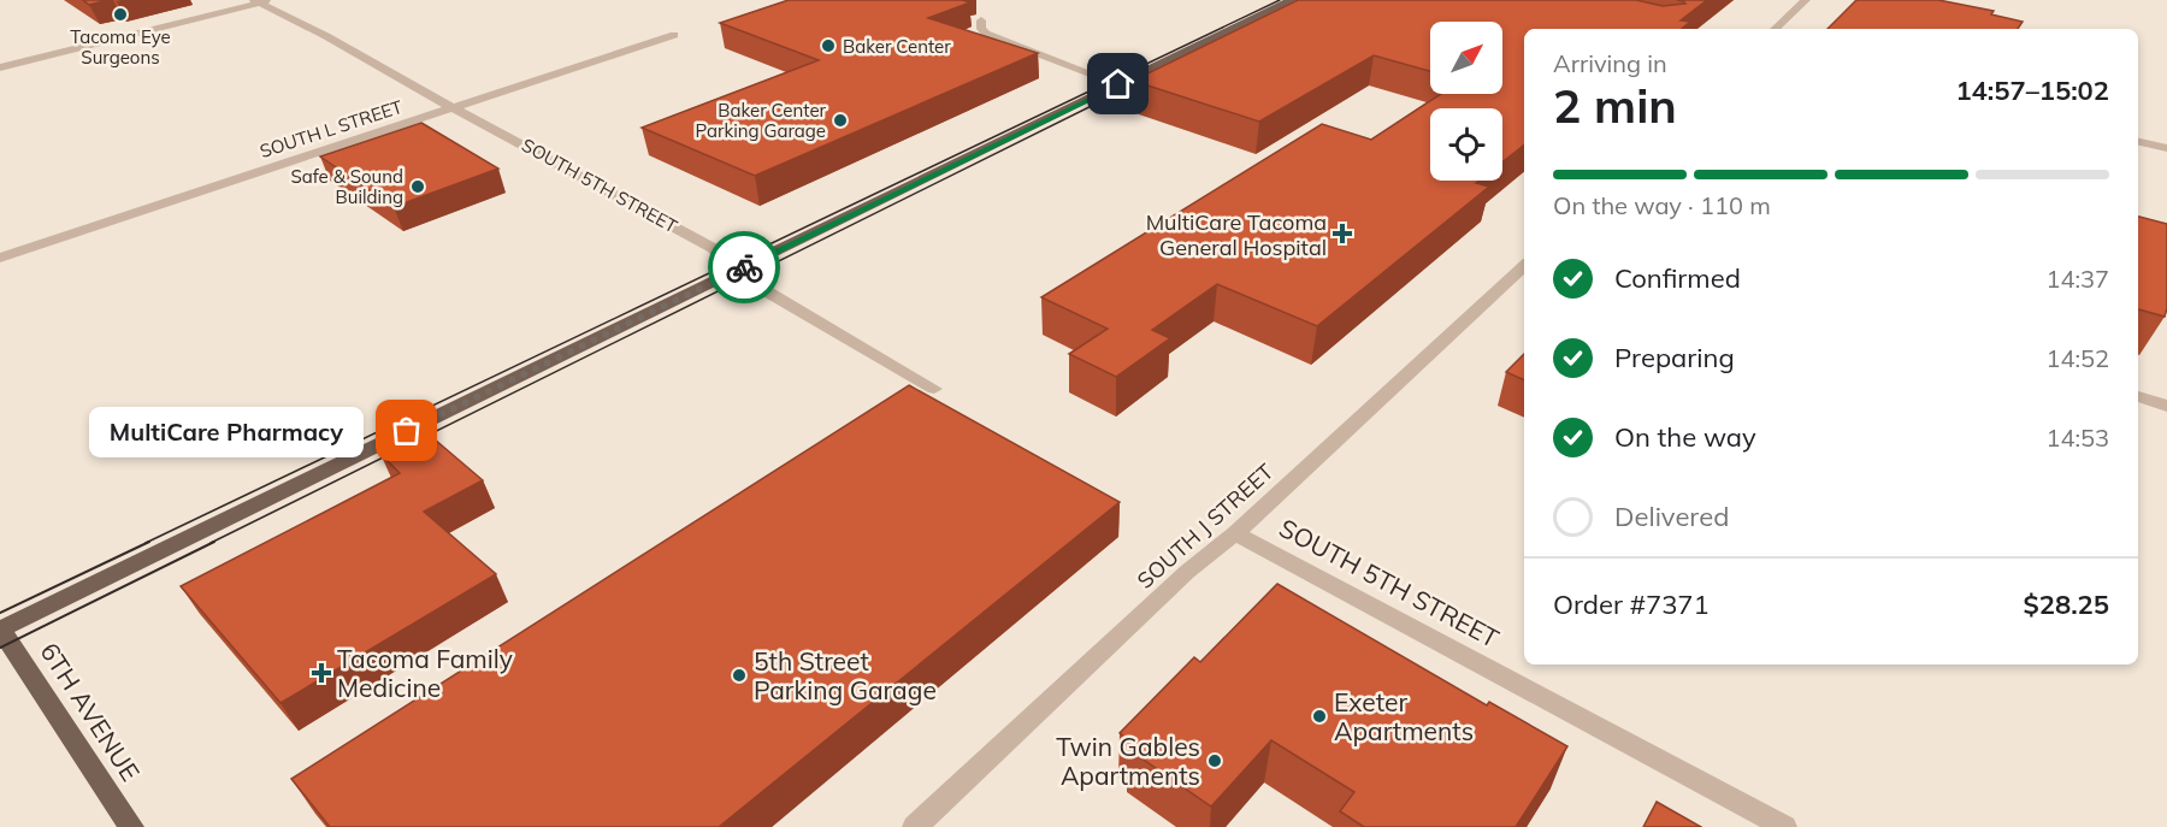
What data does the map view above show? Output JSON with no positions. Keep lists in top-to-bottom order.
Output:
{
  "streets": {
    "main road": ["6TH AVENUE"],
    "street": ["SOUTH L STREET", "SOUTH 5TH STREET", "SOUTH J STREET"]
  },
  "crossings": [
    ["SOUTH L STREET", "SOUTH 5TH STREET"],
    ["SOUTH 5TH STREET", "SOUTH J STREET"]
  ],
  "places": {
    "other": [
      "Tacoma Eye Surgeons",
      "Baker Center",
      "Baker Center Parking Garage",
      "Safe & Sound Building",
      "MultiCare Pharmacy",
      "5th Street Parking Garage",
      "Exeter Apartments",
      "Twin Gables Apartments"
    ],
    "health": ["MultiCare Tacoma General Hospital", "Tacoma Family Medicine"]
  },
  "north": "top right",
  "page": {
    "heading": ["2 min", "Arriving in", "14:57–15:02"],
    "panel": ["Order #7371", "$28.25"],
    "bar": "On the way · 110 m",
    "list": [
      ["Confirmed", "14:37"],
      ["Preparing", "14:52"],
      ["On the way", "14:53"],
      "Delivered"
    ],
    "bubble": "MultiCare Pharmacy"
  }
}
